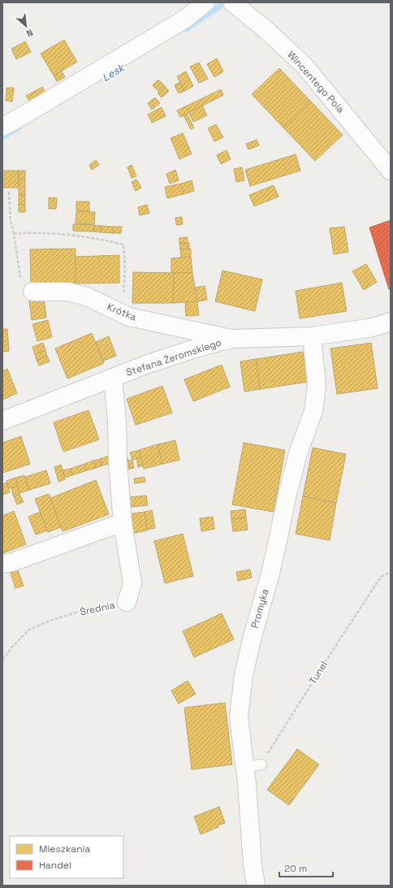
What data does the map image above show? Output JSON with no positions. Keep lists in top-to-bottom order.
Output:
{
  "streets": {
    "street": [
      "Wincentego Pola",
      "Krótka",
      "Stefana Żeromskiego",
      "Średnia",
      "Promyka"
    ],
    "path": ["Tunel"]
  },
  "crossings": [
    ["Krótka", "Stefana Żeromskiego"],
    ["Stefana Żeromskiego", "Średnia"],
    ["Stefana Żeromskiego", "Promyka"],
    ["Promyka", "Tunel"]
  ],
  "water": ["Lesk"],
  "legend": ["Mieszkania", "Handel"],
  "scale_bar": "20 m",
  "north": "bottom right"
}
